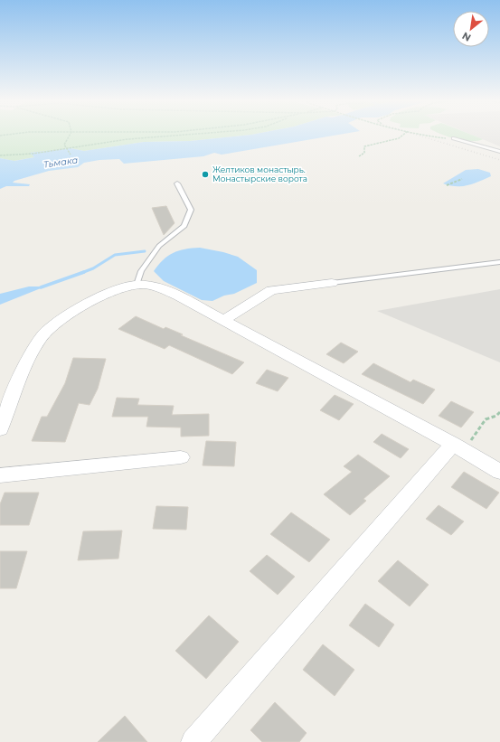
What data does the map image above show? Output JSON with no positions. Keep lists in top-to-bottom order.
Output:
{
  "water": ["Тьмака"],
  "places": ["Желтиков монастырь. Монастырские ворота"],
  "north": "bottom left"
}
